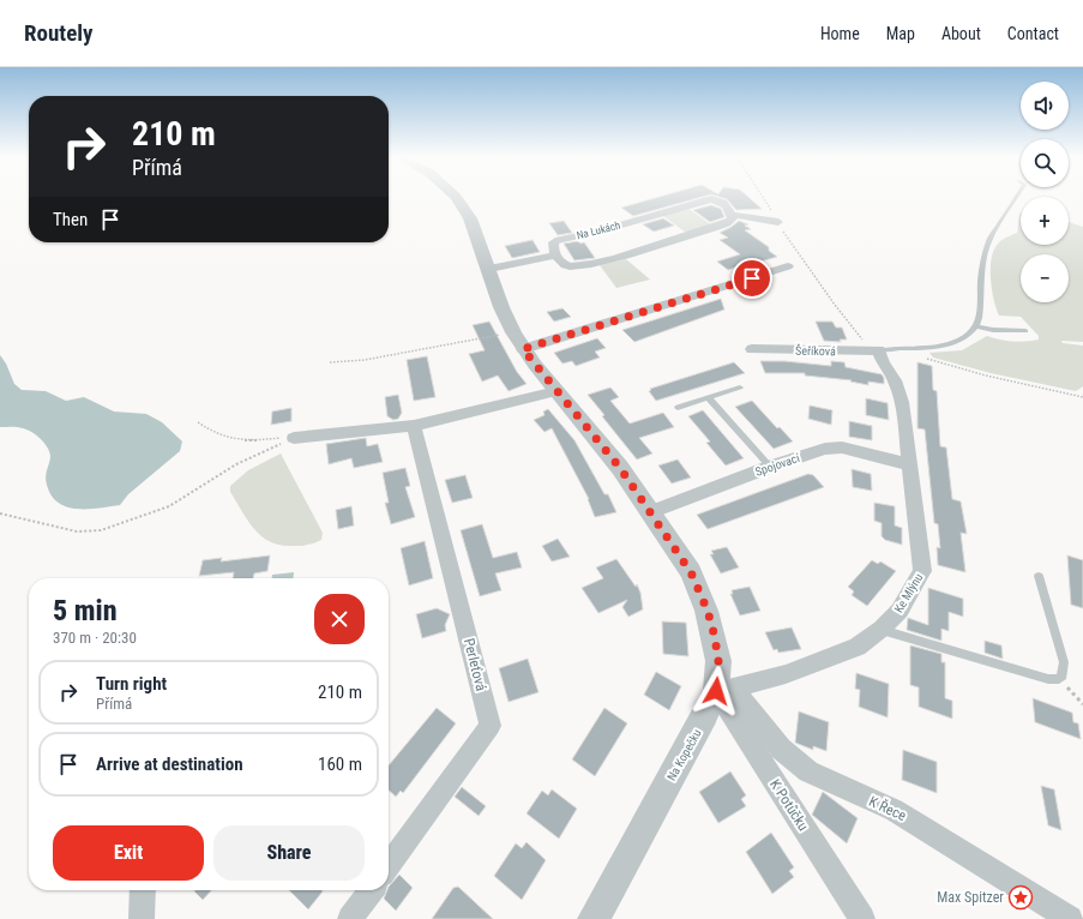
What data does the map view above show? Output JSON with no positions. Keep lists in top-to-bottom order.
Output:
{
  "streets": {
    "street": [
      "Na Lukách",
      "Šeříková",
      "Spojovací",
      "Ke Mlýnu",
      "Perleťová",
      "Na Kopečku",
      "K Potůčku",
      "K Řece"
    ]
  },
  "crossings": [
    ["Šeříková", "Ke Mlýnu"],
    ["Spojovací", "Ke Mlýnu"],
    ["Spojovací", "Na Kopečku"],
    ["Ke Mlýnu", "Na Kopečku"],
    ["Ke Mlýnu", "K Potůčku"],
    ["Ke Mlýnu", "K Řece"],
    ["Na Kopečku", "K Potůčku"],
    ["Na Kopečku", "K Řece"],
    ["K Potůčku", "K Řece"]
  ],
  "places": {
    "place": ["Max Spitzer"]
  },
  "page": {
    "header": "Routely",
    "nav": [
      "Home",
      "Map",
      "About",
      "Contact"
    ],
    "map_buttons": ["+", "−"],
    "turn": ["210 m", "Přímá"],
    "then": "Then",
    "heading": ["5 min", "370 m · 20:30"],
    "list": [
      {
        "name": "Turn right",
        "note": "Přímá",
        "value": "210 m"
      },
      {
        "name": "Arrive at destination",
        "value": "160 m"
      }
    ],
    "buttons": ["Exit", "Share"]
  }
}
